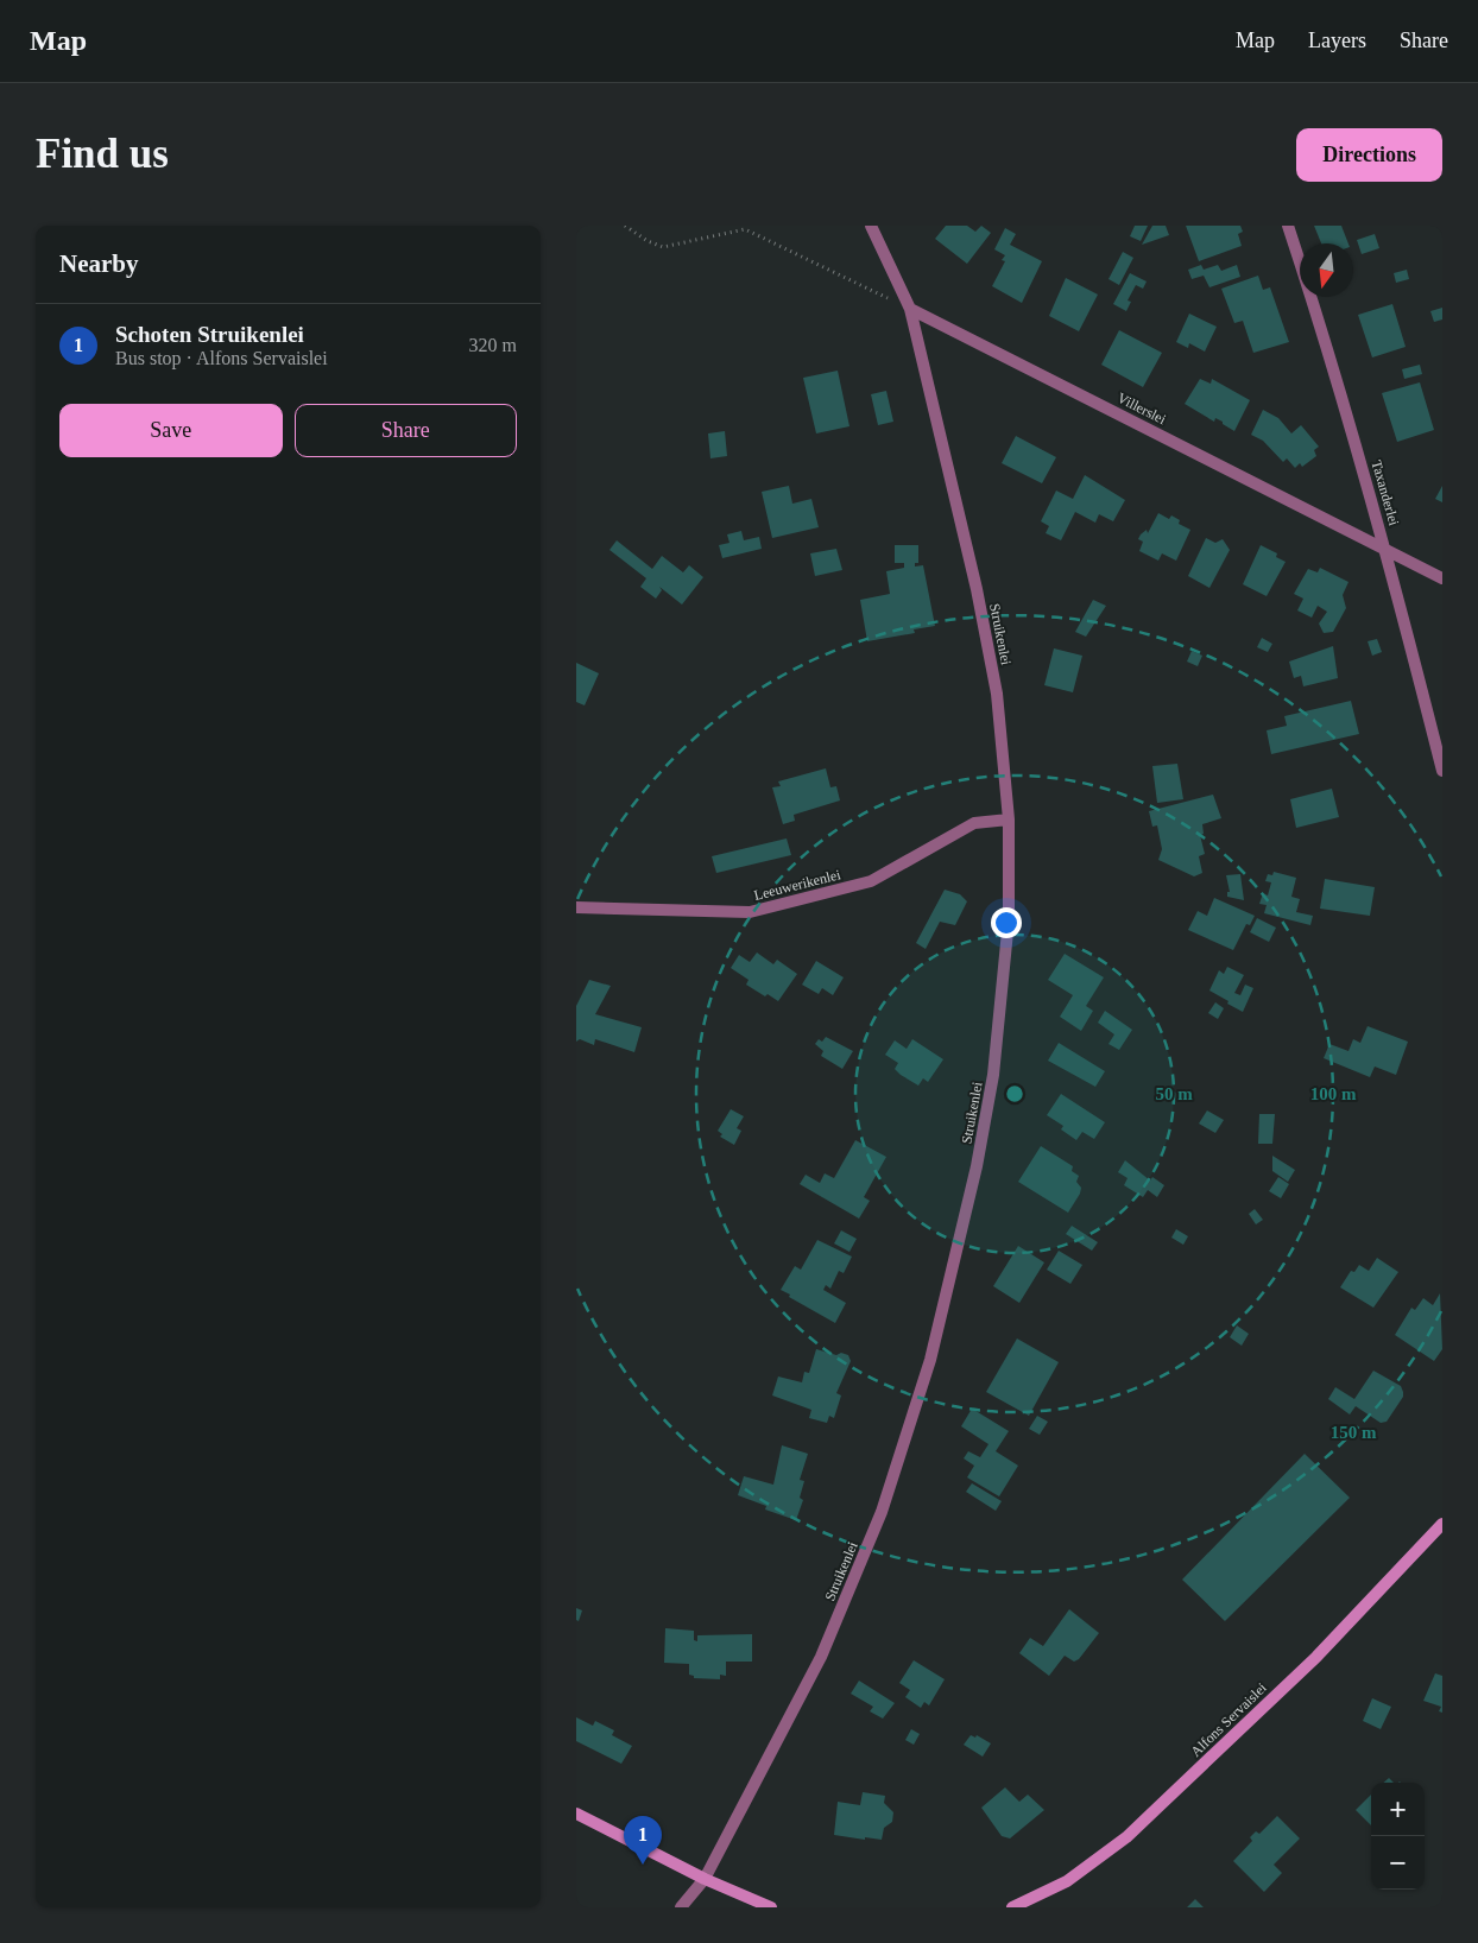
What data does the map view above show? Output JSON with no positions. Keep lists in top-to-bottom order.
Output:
{
  "streets": {
    "street": [
      "Villerslei",
      "Taxanderlei",
      "Struikenlei",
      "Leeuwerikenlei",
      "Alfons Servaislei"
    ]
  },
  "crossings": [
    ["Villerslei", "Taxanderlei"],
    ["Villerslei", "Struikenlei"],
    ["Struikenlei", "Leeuwerikenlei"]
  ],
  "north": "bottom",
  "page": {
    "header": "Map",
    "nav": ["Map", "Layers", "Share"],
    "buttons": [
      "Directions",
      ["Save", "Share"]
    ],
    "title": "Find us",
    "heading": "Nearby",
    "list": [
      {
        "mark": "1",
        "name": "Schoten Struikenlei",
        "note": "Bus stop · Alfons Servaislei",
        "value": "320 m"
      }
    ],
    "map_buttons": ["+", "−"],
    "pins": "1"
  },
  "rings": ["50 m", "100 m", "150 m"]
}
